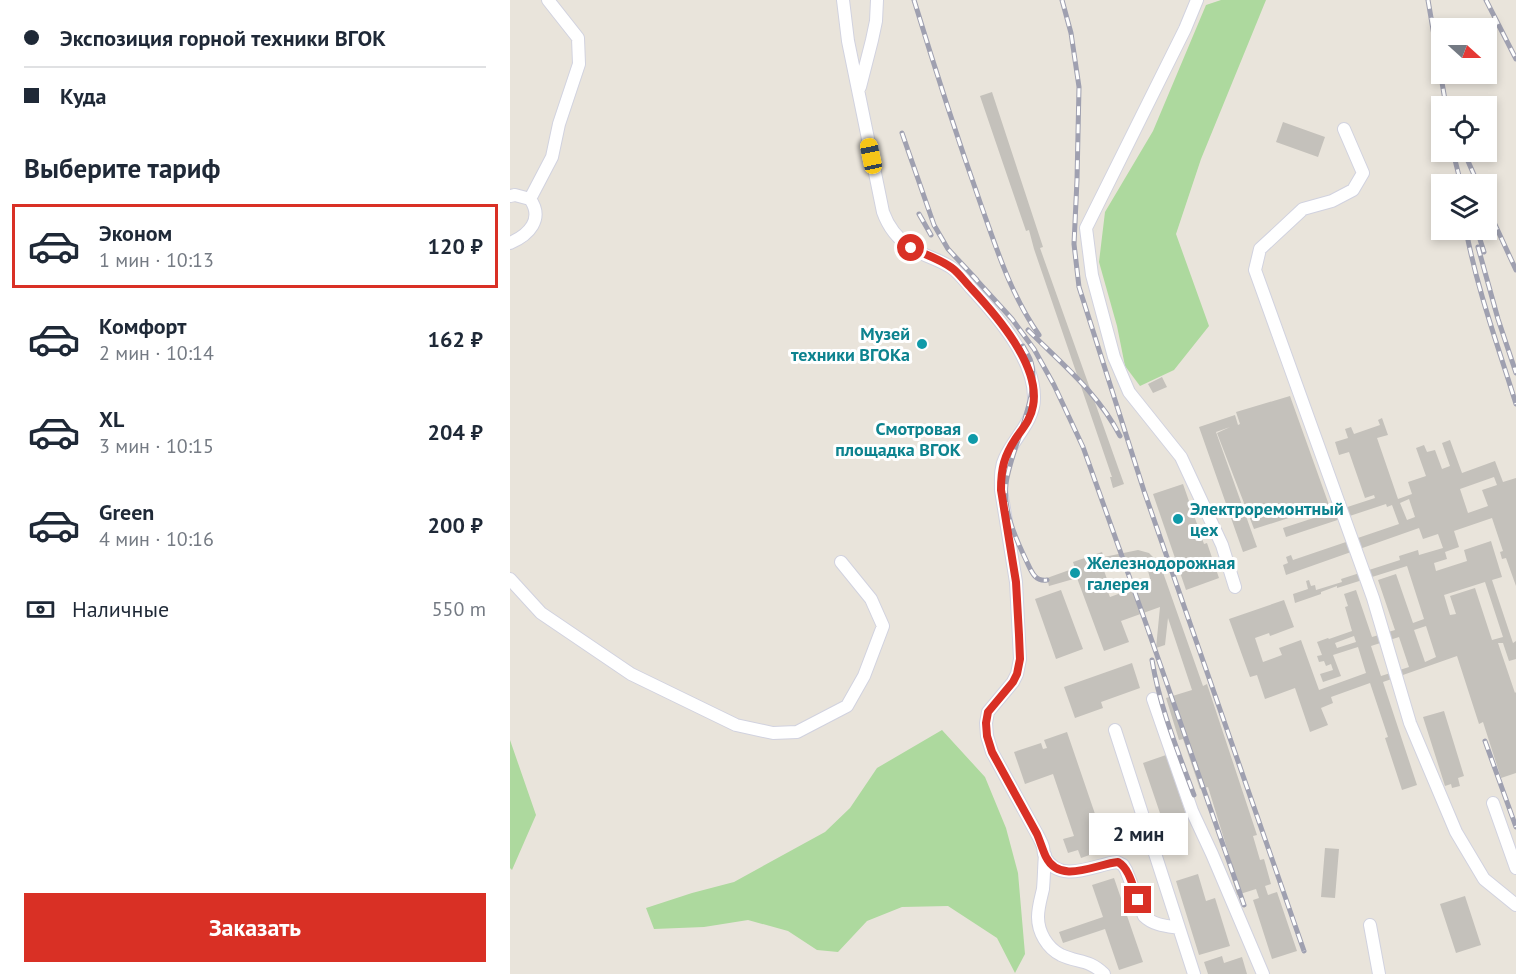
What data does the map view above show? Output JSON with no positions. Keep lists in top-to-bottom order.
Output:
{
  "places": [
    "Музей техники ВГОКа",
    "Смотровая площадка ВГОК",
    "Электроремонтный цех",
    "Железнодорожная галерея"
  ],
  "north": "right",
  "page": {
    "banner": ["Экспозиция горной техники ВГОК", "Куда"],
    "heading": "Выберите тариф",
    "list": [
      {
        "name": "Эконом",
        "note": "1 мин · 10:13",
        "value": "120 ₽"
      },
      {
        "name": "Комфорт",
        "note": "2 мин · 10:14",
        "value": "162 ₽"
      },
      {
        "name": "XL",
        "note": "3 мин · 10:15",
        "value": "204 ₽"
      },
      {
        "name": "Green",
        "note": "4 мин · 10:16",
        "value": "200 ₽"
      }
    ],
    "pay": ["Наличные", "550 m"],
    "bubble": "2 мин",
    "buttons": "Заказать"
  }
}
